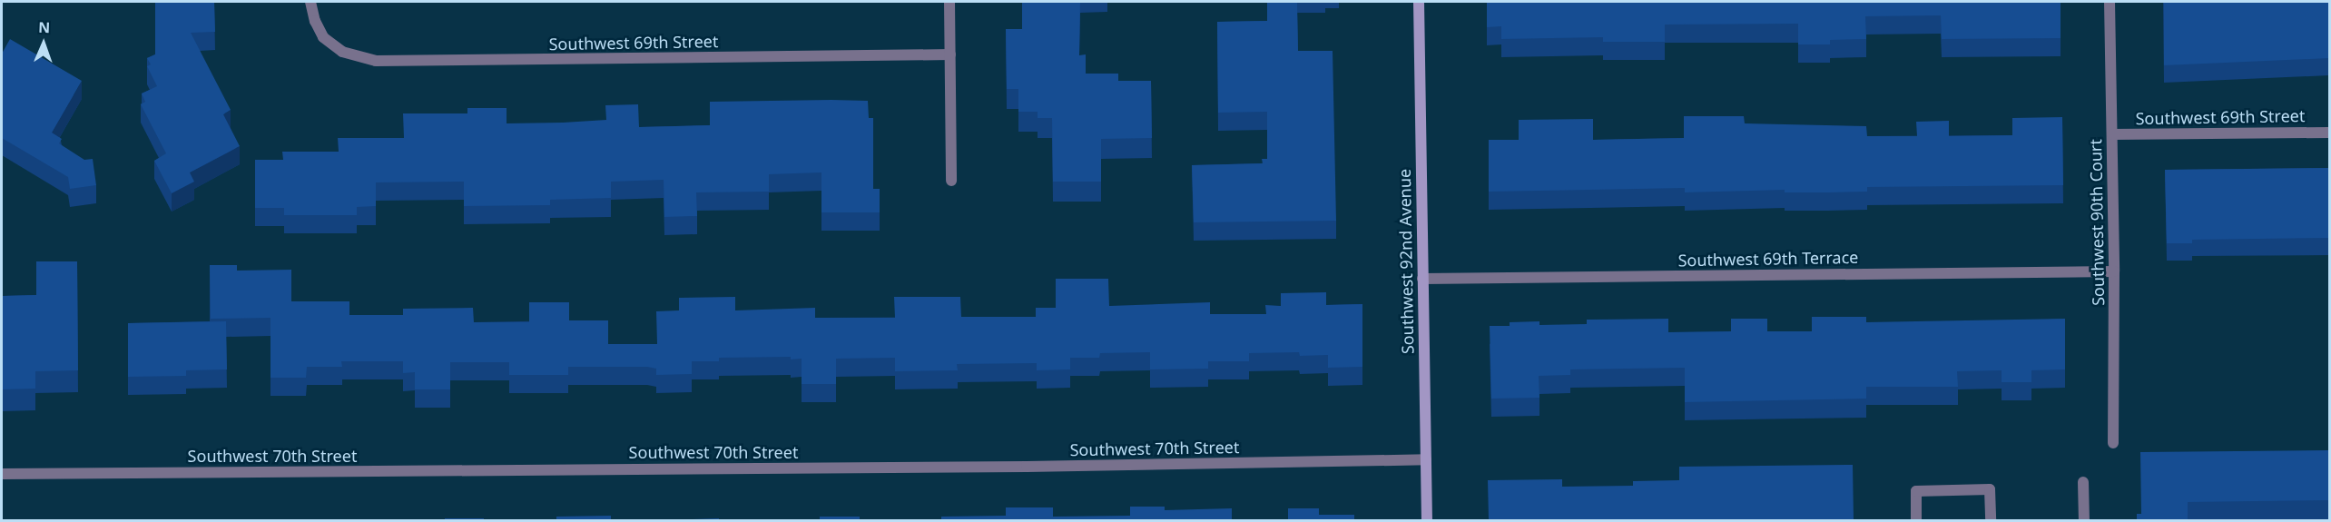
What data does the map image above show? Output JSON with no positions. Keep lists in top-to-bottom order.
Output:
{
  "streets": {
    "street": [
      "Southwest 69th Street",
      "Southwest 90th Court",
      "Southwest 69th Terrace",
      "Southwest 92nd Avenue",
      "Southwest 70th Street"
    ]
  },
  "crossings": [
    ["Southwest 69th Street", "Southwest 90th Court"],
    ["Southwest 90th Court", "Southwest 69th Terrace"],
    ["Southwest 69th Terrace", "Southwest 92nd Avenue"],
    ["Southwest 92nd Avenue", "Southwest 70th Street"]
  ],
  "north": "top"
}
